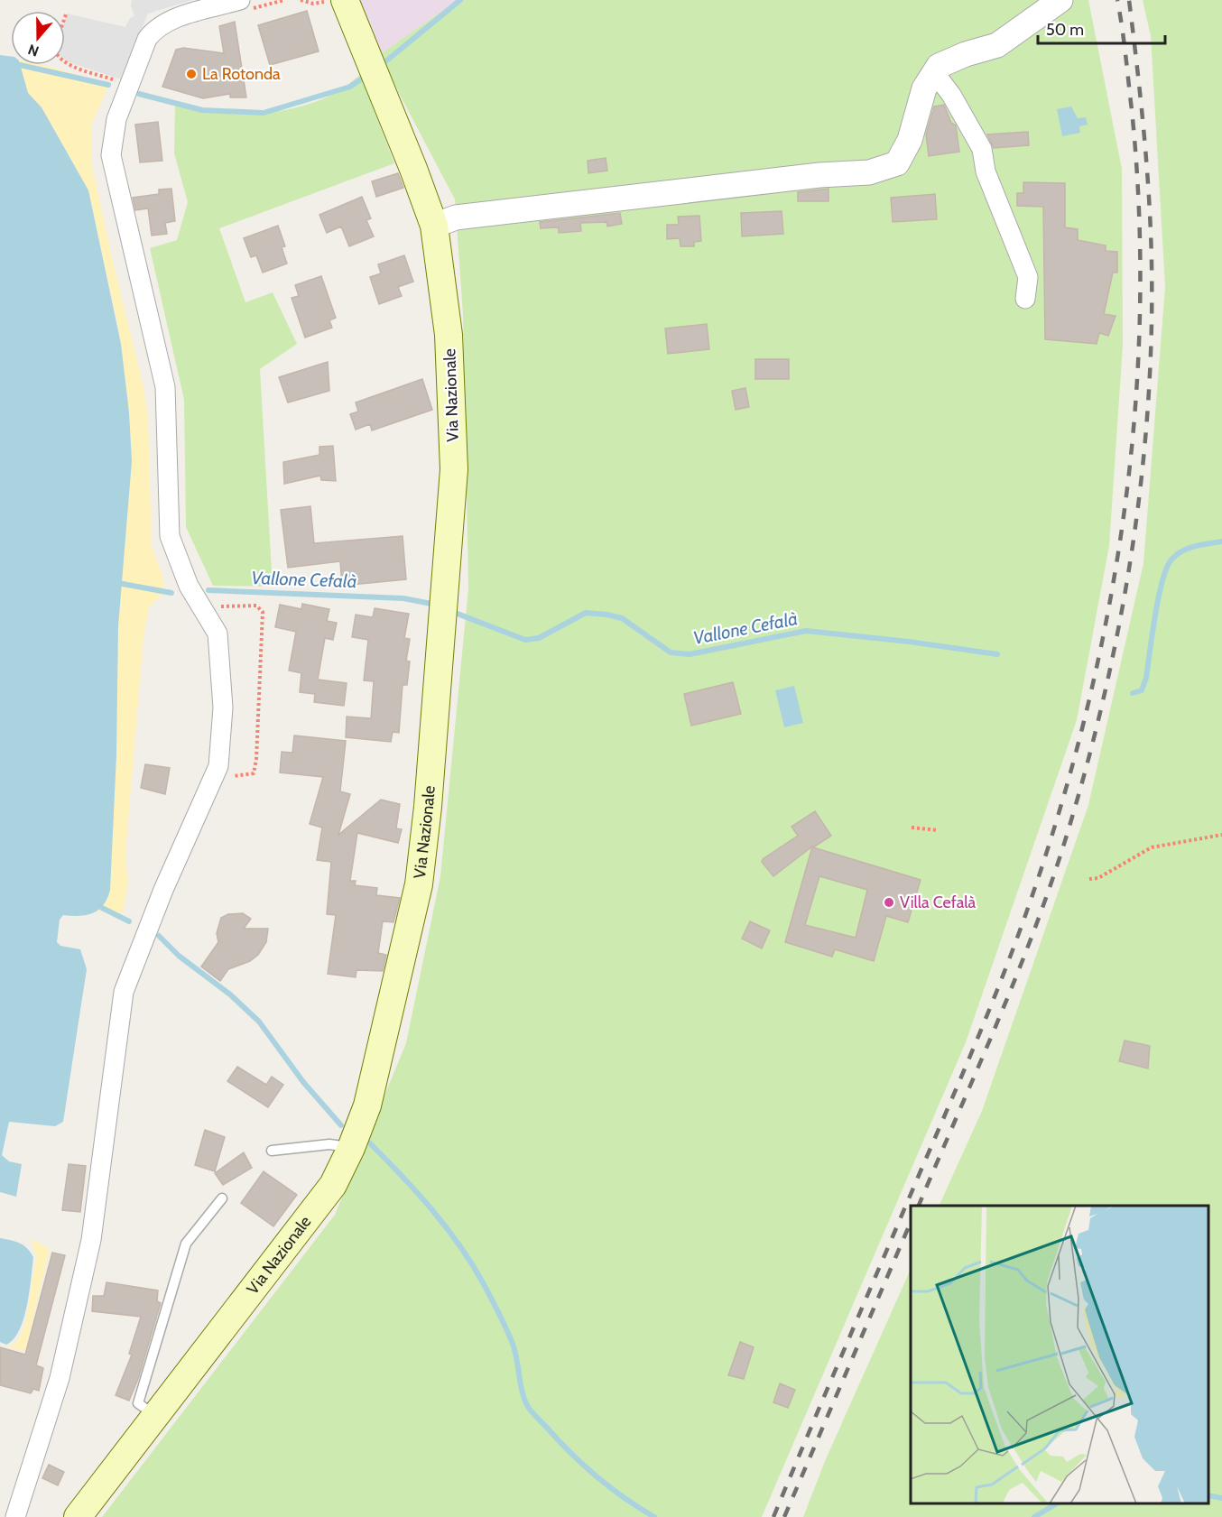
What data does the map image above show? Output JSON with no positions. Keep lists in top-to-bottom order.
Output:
{
  "streets": {
    "main road": ["Via Nazionale"]
  },
  "water": ["Vallone Cefalà"],
  "places": ["La Rotonda", "Villa Cefalà"],
  "scale_bar": "50 m",
  "north": "bottom"
}
